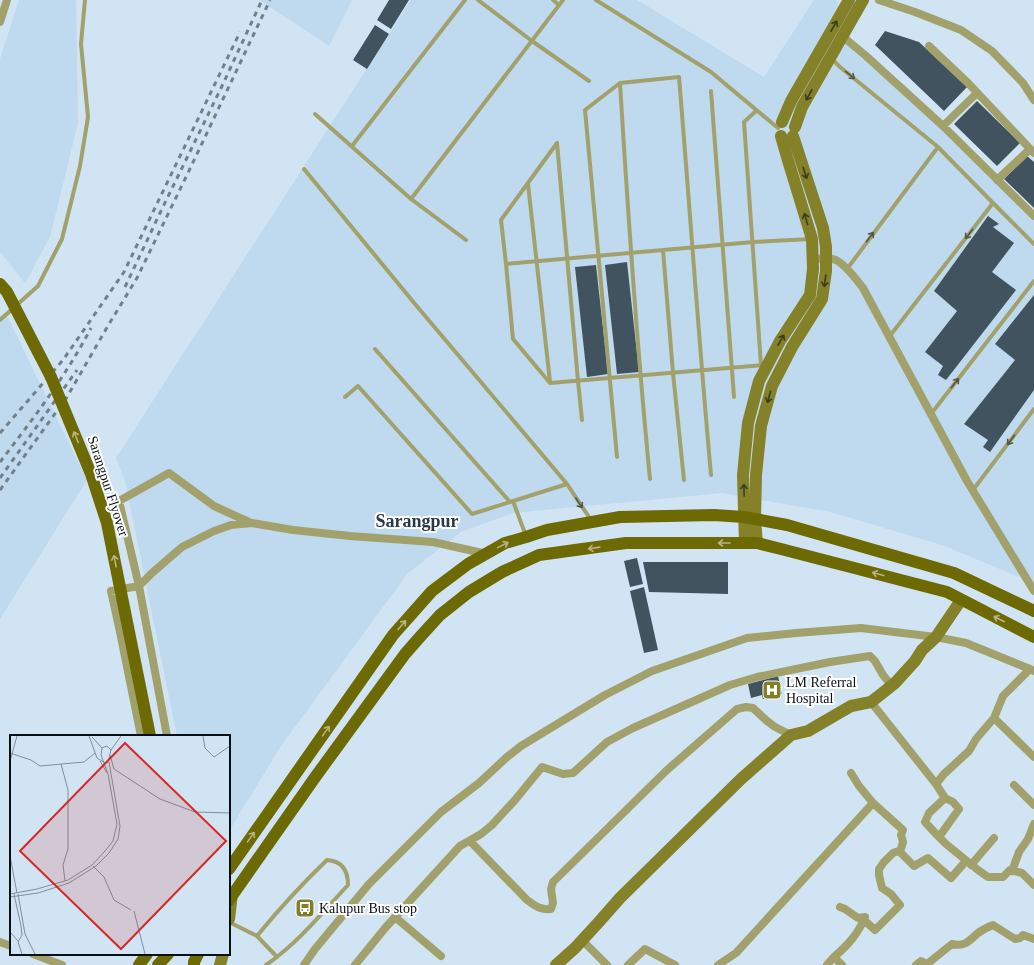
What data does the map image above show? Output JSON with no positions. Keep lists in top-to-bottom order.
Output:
{
  "streets": {
    "main road": ["Sarangpur Flyover"]
  },
  "one_way": ["Sarangpur Flyover"],
  "districts": ["Sarangpur"],
  "places": {
    "hospital": ["LM Referral Hospital"],
    "bus stop": ["Kalupur Bus stop"]
  }
}
